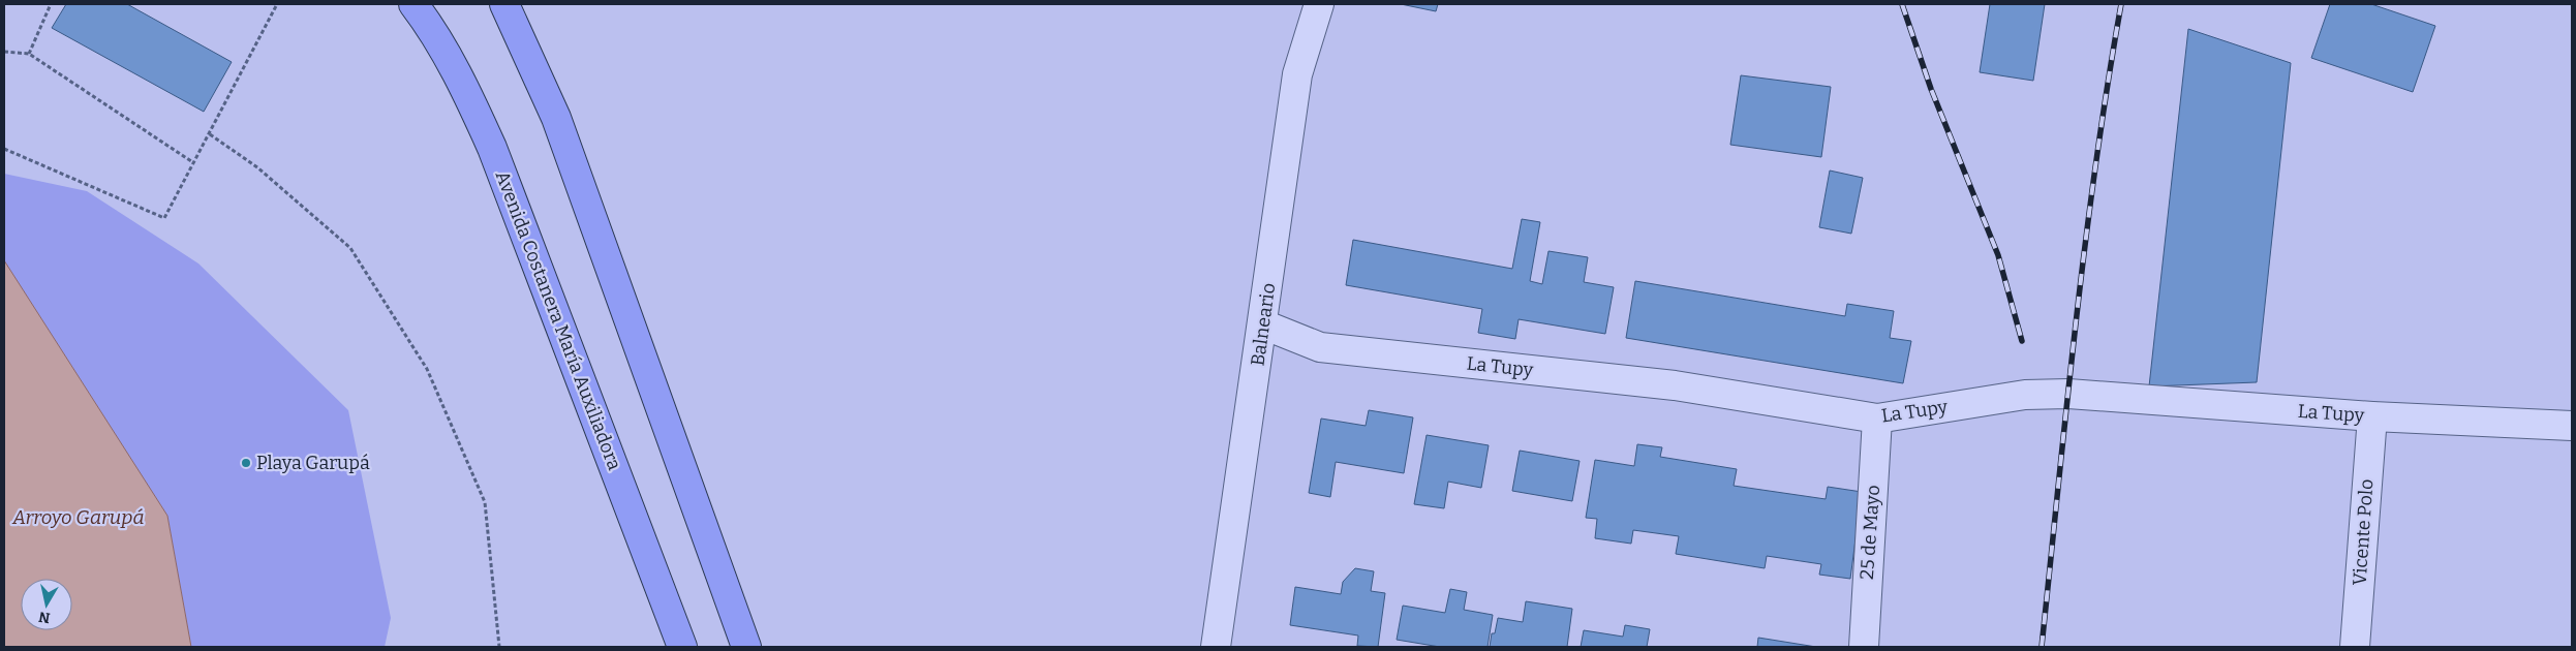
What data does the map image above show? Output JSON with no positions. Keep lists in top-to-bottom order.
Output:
{
  "streets": {
    "main road": ["Avenida Costanera María Auxiliadora"],
    "street": [
      "Balneario",
      "La Tupy",
      "25 de Mayo",
      "Vicente Polo"
    ]
  },
  "crossings": [
    ["Balneario", "La Tupy"],
    ["La Tupy", "25 de Mayo"],
    ["La Tupy", "Vicente Polo"]
  ],
  "water": ["Arroyo Garupá"],
  "places": ["Playa Garupá"],
  "north": "bottom"
}
